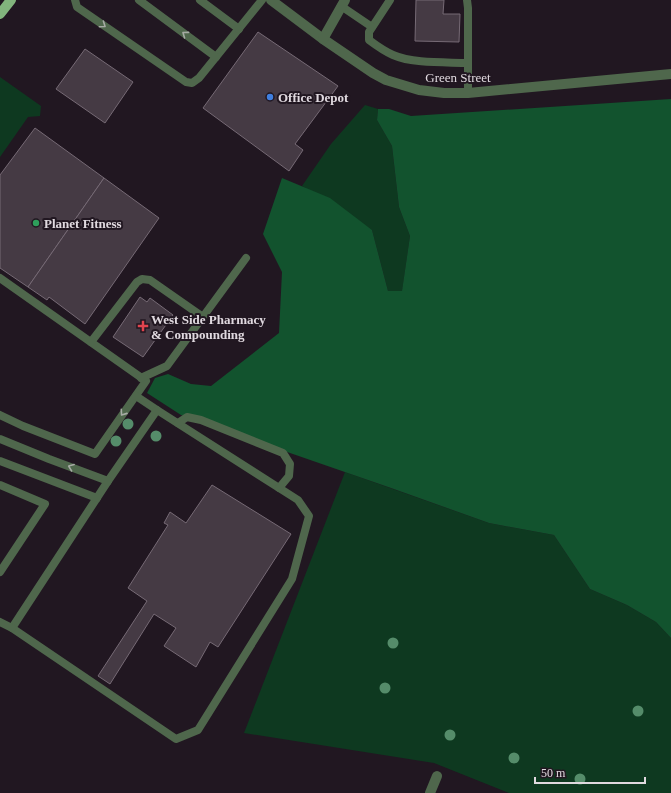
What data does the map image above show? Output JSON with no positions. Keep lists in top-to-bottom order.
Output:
{
  "streets": {
    "street": ["Green Street"]
  },
  "places": {
    "other": ["Office Depot", "Planet Fitness"],
    "health": ["West Side Pharmacy & Compounding"]
  },
  "scale_bar": "50 m"
}
